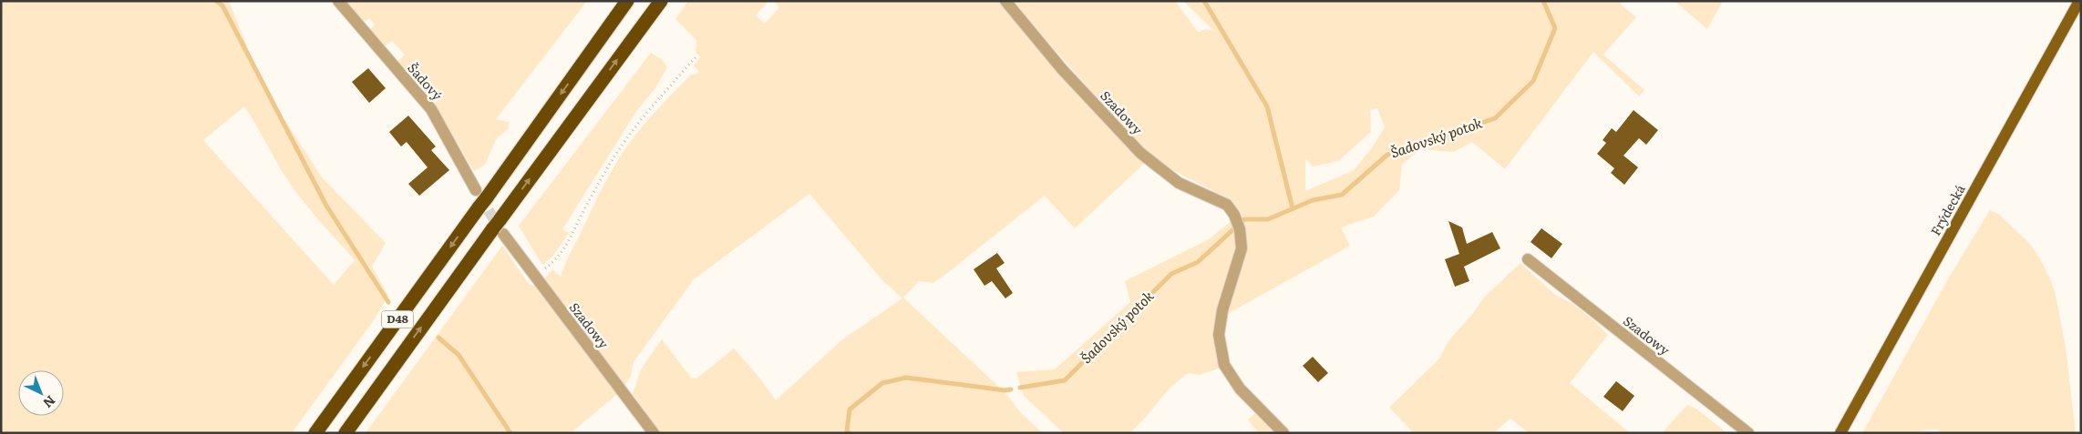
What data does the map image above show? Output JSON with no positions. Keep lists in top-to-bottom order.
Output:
{
  "streets": {
    "highway": ["D48"],
    "main road": ["Frýdecká"],
    "street": ["Šadový", "Szadowy"]
  },
  "crossings": [
    ["Šadový", "D48"],
    ["Szadowy", "D48"]
  ],
  "water": ["Šadovský potok"],
  "north": "bottom right"
}
